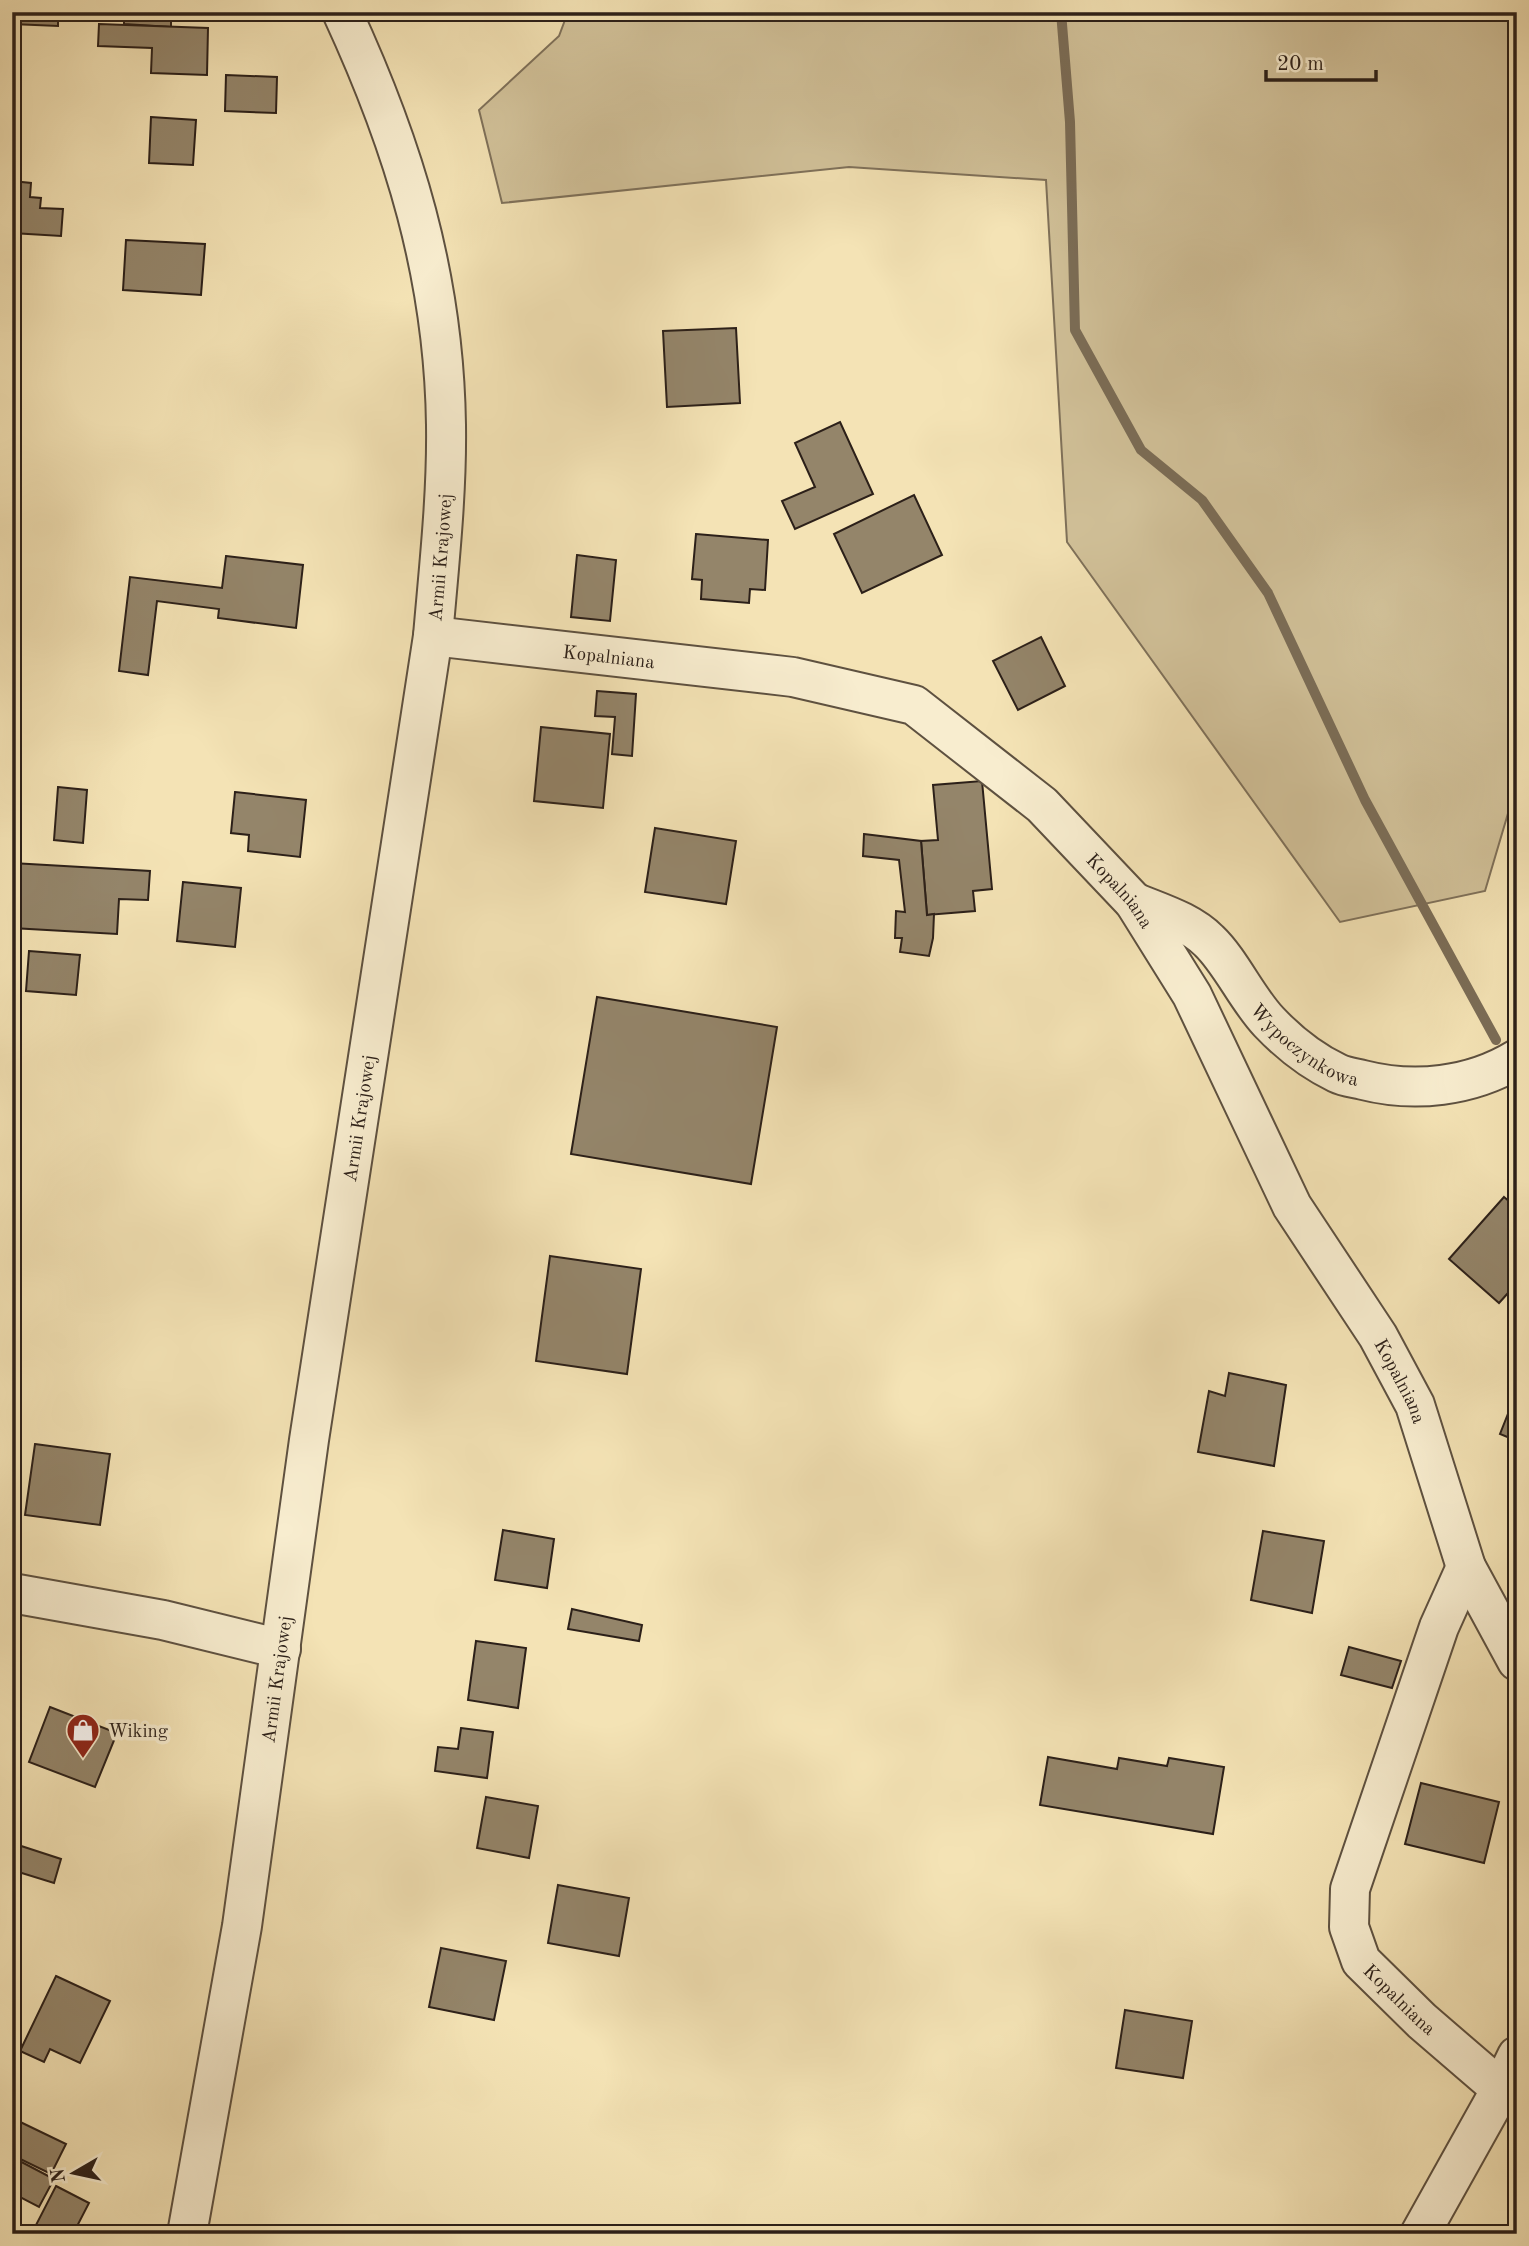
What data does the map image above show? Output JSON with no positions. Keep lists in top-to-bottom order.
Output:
{
  "streets": {
    "street": ["Armii Krajowej", "Kopalniana", "Wypoczynkowa"]
  },
  "crossings": [
    ["Armii Krajowej", "Kopalniana"],
    ["Kopalniana", "Wypoczynkowa"]
  ],
  "places": {
    "shop": ["Wiking"]
  },
  "scale_bar": "20 m",
  "north": "left"
}
